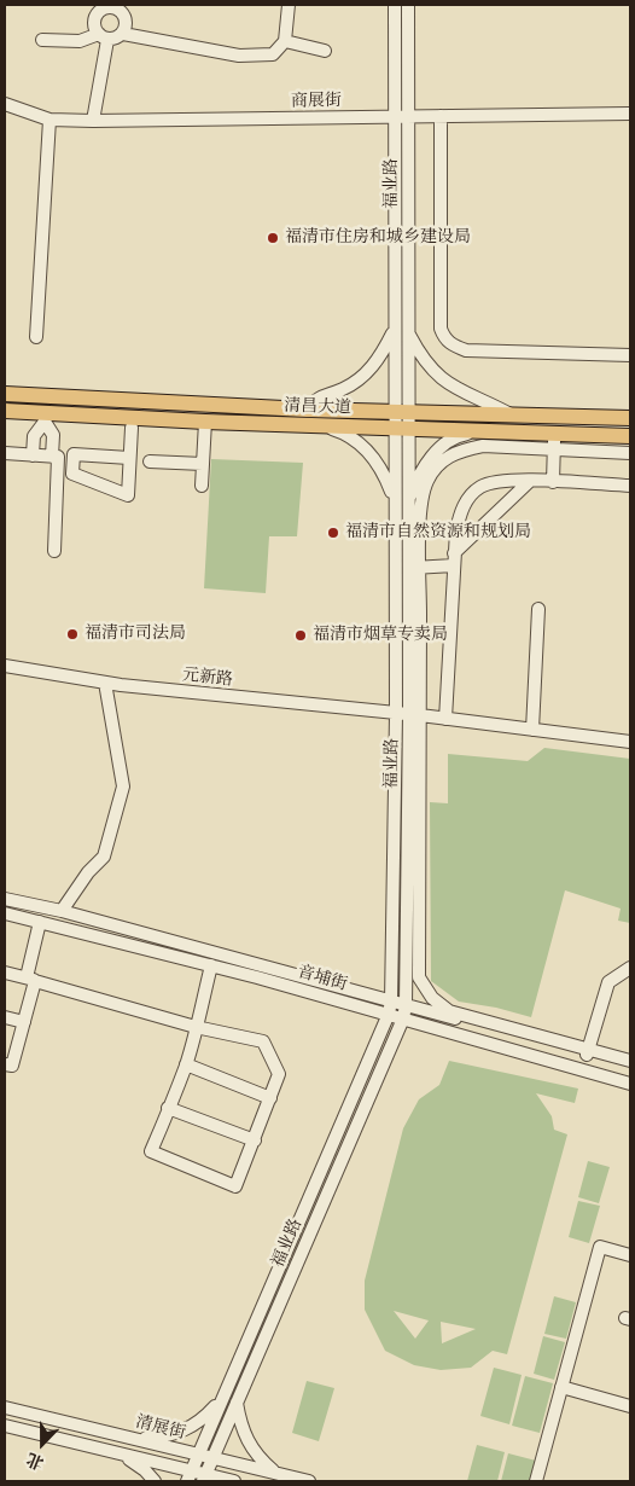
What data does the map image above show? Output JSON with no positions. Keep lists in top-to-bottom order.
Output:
{
  "streets": {
    "main road": ["清昌大道"],
    "street": [
      "商展街",
      "福业路",
      "元新路",
      "音埔街",
      "清展街"
    ]
  },
  "crossings": [
    ["商展街", "福业路"],
    ["福业路", "清昌大道"],
    ["福业路", "元新路"],
    ["福业路", "音埔街"],
    ["福业路", "清展街"]
  ],
  "places": [
    "福清市住房和城乡建设局",
    "福清市自然资源和规划局",
    "福清市司法局",
    "福清市烟草专卖局"
  ],
  "north": "bottom"
}
